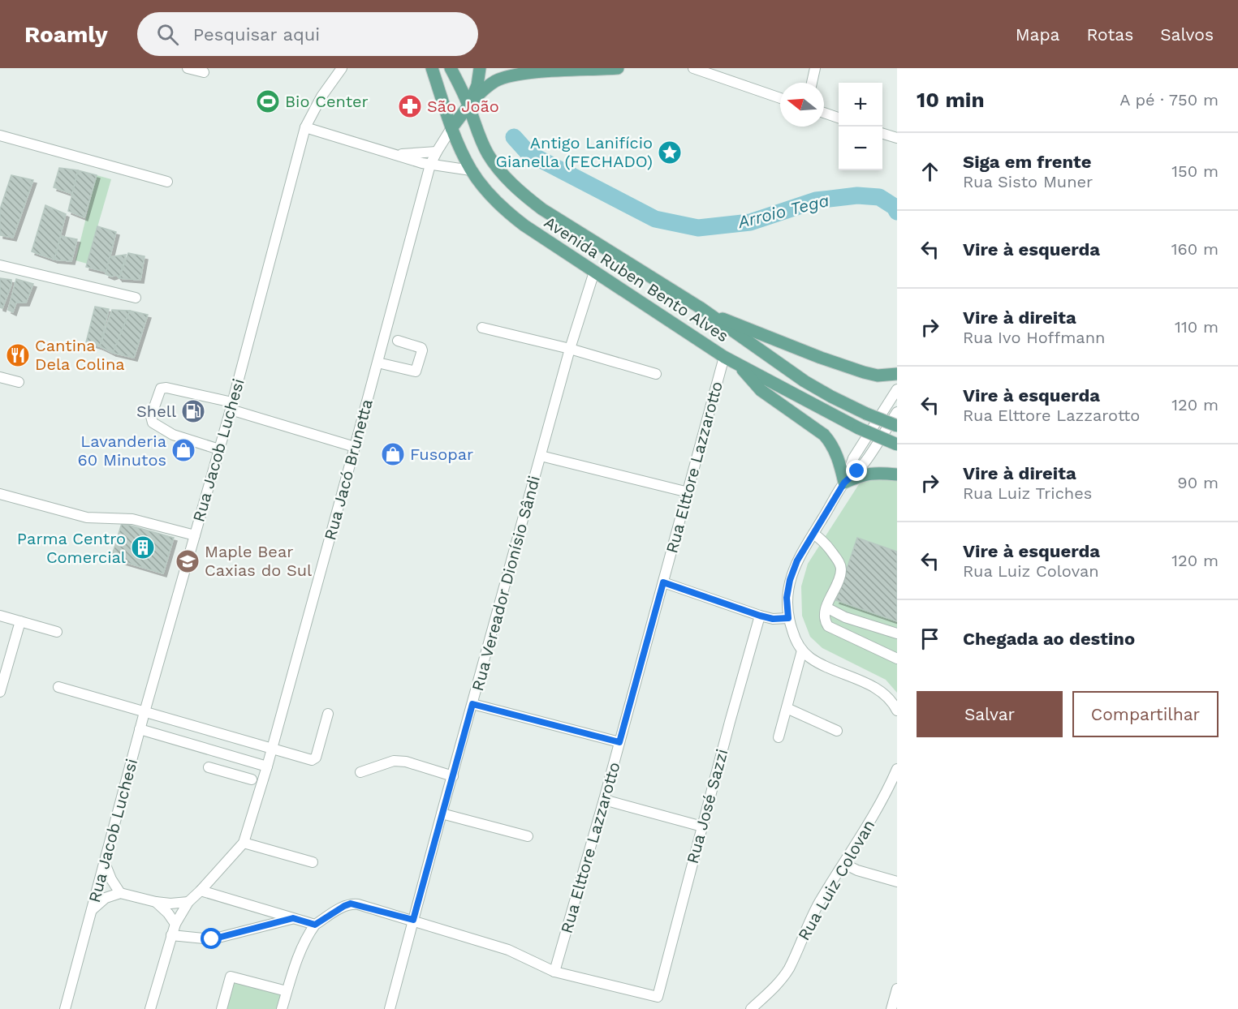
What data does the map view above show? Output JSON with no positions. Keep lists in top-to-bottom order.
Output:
{
  "streets": {
    "main road": ["Avenida Ruben Bento Alves"],
    "street": [
      "Rua Jacob Luchesi",
      "Rua Elttore Lazzarotto",
      "Rua Jacó Brunetta",
      "Rua Vereador Dionísio Sândi",
      "Rua José Sazzi",
      "Rua Luiz Colovan"
    ]
  },
  "crossings": [
    ["Avenida Ruben Bento Alves", "Rua Elttore Lazzarotto"],
    ["Avenida Ruben Bento Alves", "Rua Jacó Brunetta"],
    ["Avenida Ruben Bento Alves", "Rua Vereador Dionísio Sândi"],
    ["Rua Elttore Lazzarotto", "Rua José Sazzi"]
  ],
  "water": ["Arroio Tega"],
  "places": {
    "sports": ["Bio Center"],
    "pharmacy": ["São João"],
    "place": ["Antigo Lanifício Gianella (FECHADO)"],
    "restaurant": ["Cantina Dela Colina"],
    "fuel station": ["Shell"],
    "shop": ["Lavanderia 60 Minutos", "Fusopar"],
    "building": ["Parma Centro Comercial"],
    "school or university": ["Maple Bear Caxias do Sul"]
  },
  "north": "left",
  "page": {
    "header": "Roamly",
    "search": "Pesquisar aqui",
    "nav": ["Mapa", "Rotas", "Salvos"],
    "heading": ["10 min", "A pé · 750 m"],
    "map_buttons": ["+", "−"],
    "list": [
      ["Siga em frente", "Rua Sisto Muner", "150 m"],
      ["Vire à esquerda", "160 m"],
      ["Vire à direita", "Rua Ivo Hoffmann", "110 m"],
      ["Vire à esquerda", "Rua Elttore Lazzarotto", "120 m"],
      ["Vire à direita", "Rua Luiz Triches", "90 m"],
      ["Vire à esquerda", "Rua Luiz Colovan", "120 m"],
      "Chegada ao destino"
    ],
    "buttons": ["Salvar", "Compartilhar"]
  }
}
